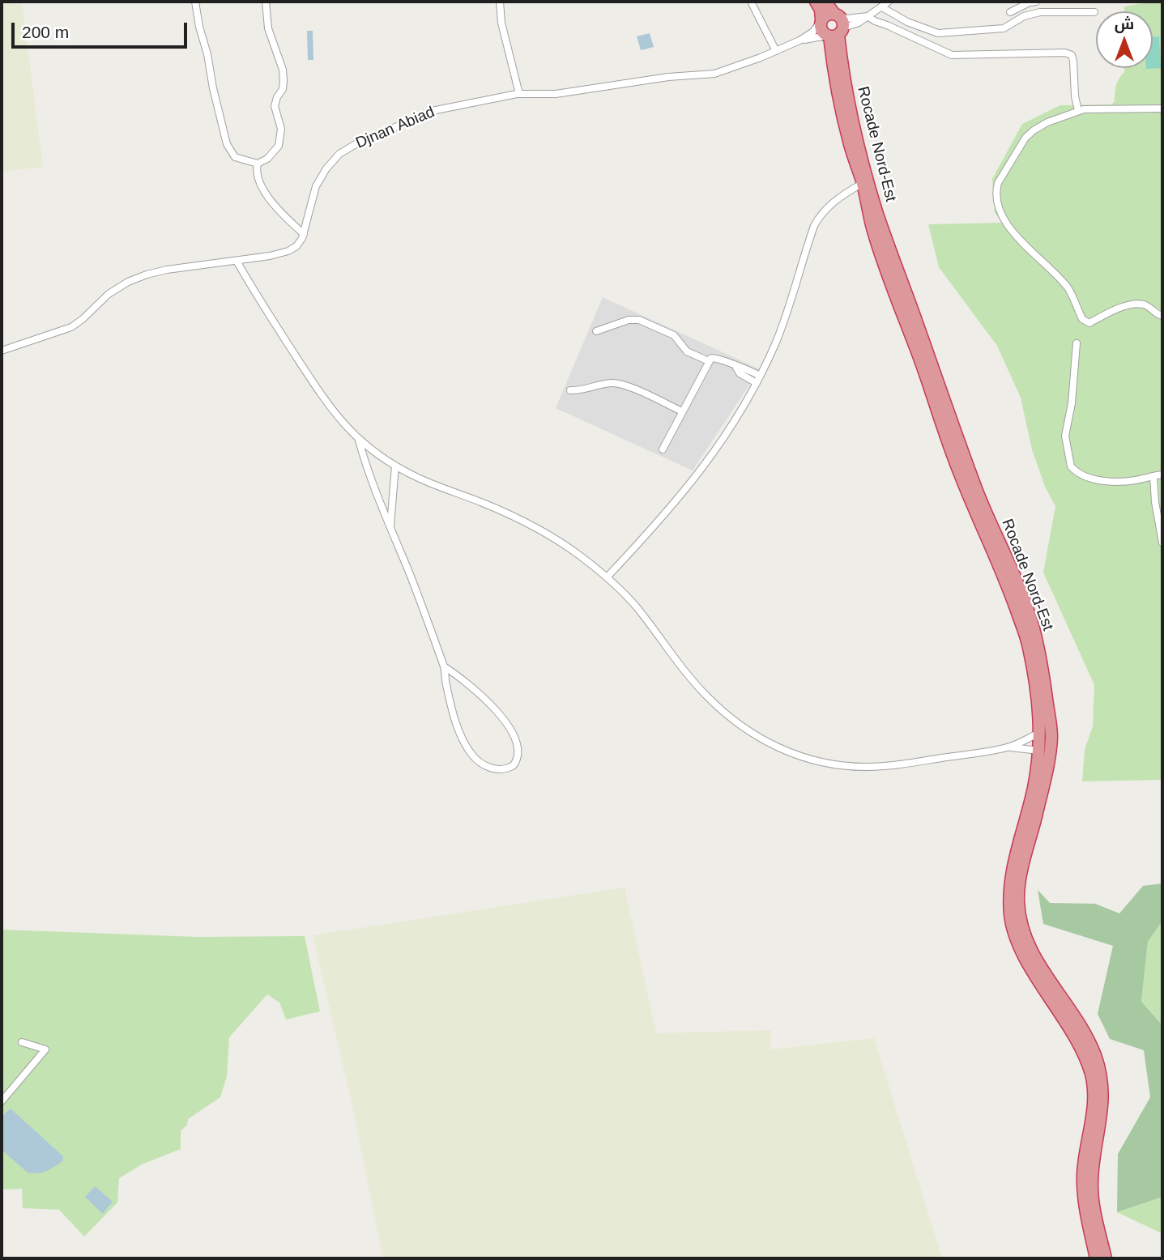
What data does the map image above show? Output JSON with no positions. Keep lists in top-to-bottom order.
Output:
{
  "streets": {
    "highway": ["Rocade Nord-Est"],
    "street": ["Djnan Abiad"]
  },
  "scale_bar": "200 m",
  "north": "top"
}
